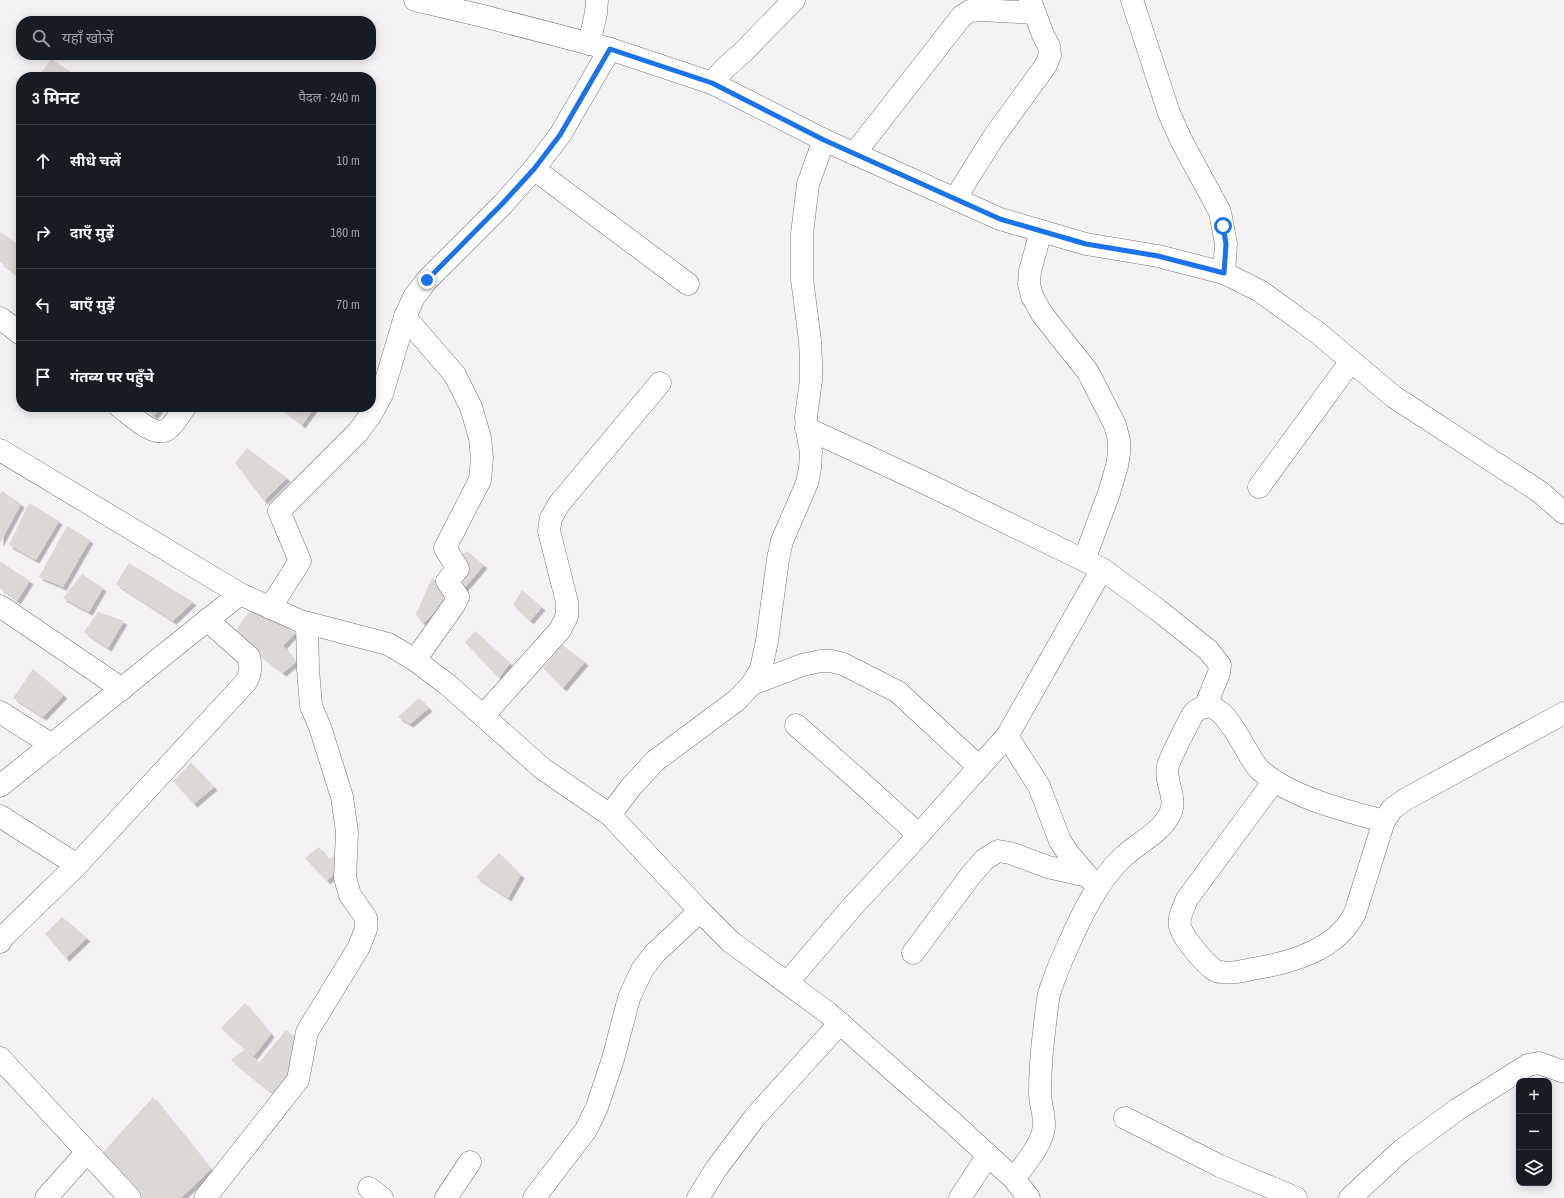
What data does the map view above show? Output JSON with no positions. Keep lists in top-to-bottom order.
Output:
{
  "page": {
    "search": "यहाँ खोजें",
    "heading": ["3 मिनट", "पैदल · 240 m"],
    "list": [
      ["सीधे चलें", "10 m"],
      ["दाएँ मुड़ें", "160 m"],
      ["बाएँ मुड़ें", "70 m"],
      "गंतव्य पर पहुँचे"
    ],
    "map_buttons": ["+", "−"]
  }
}
